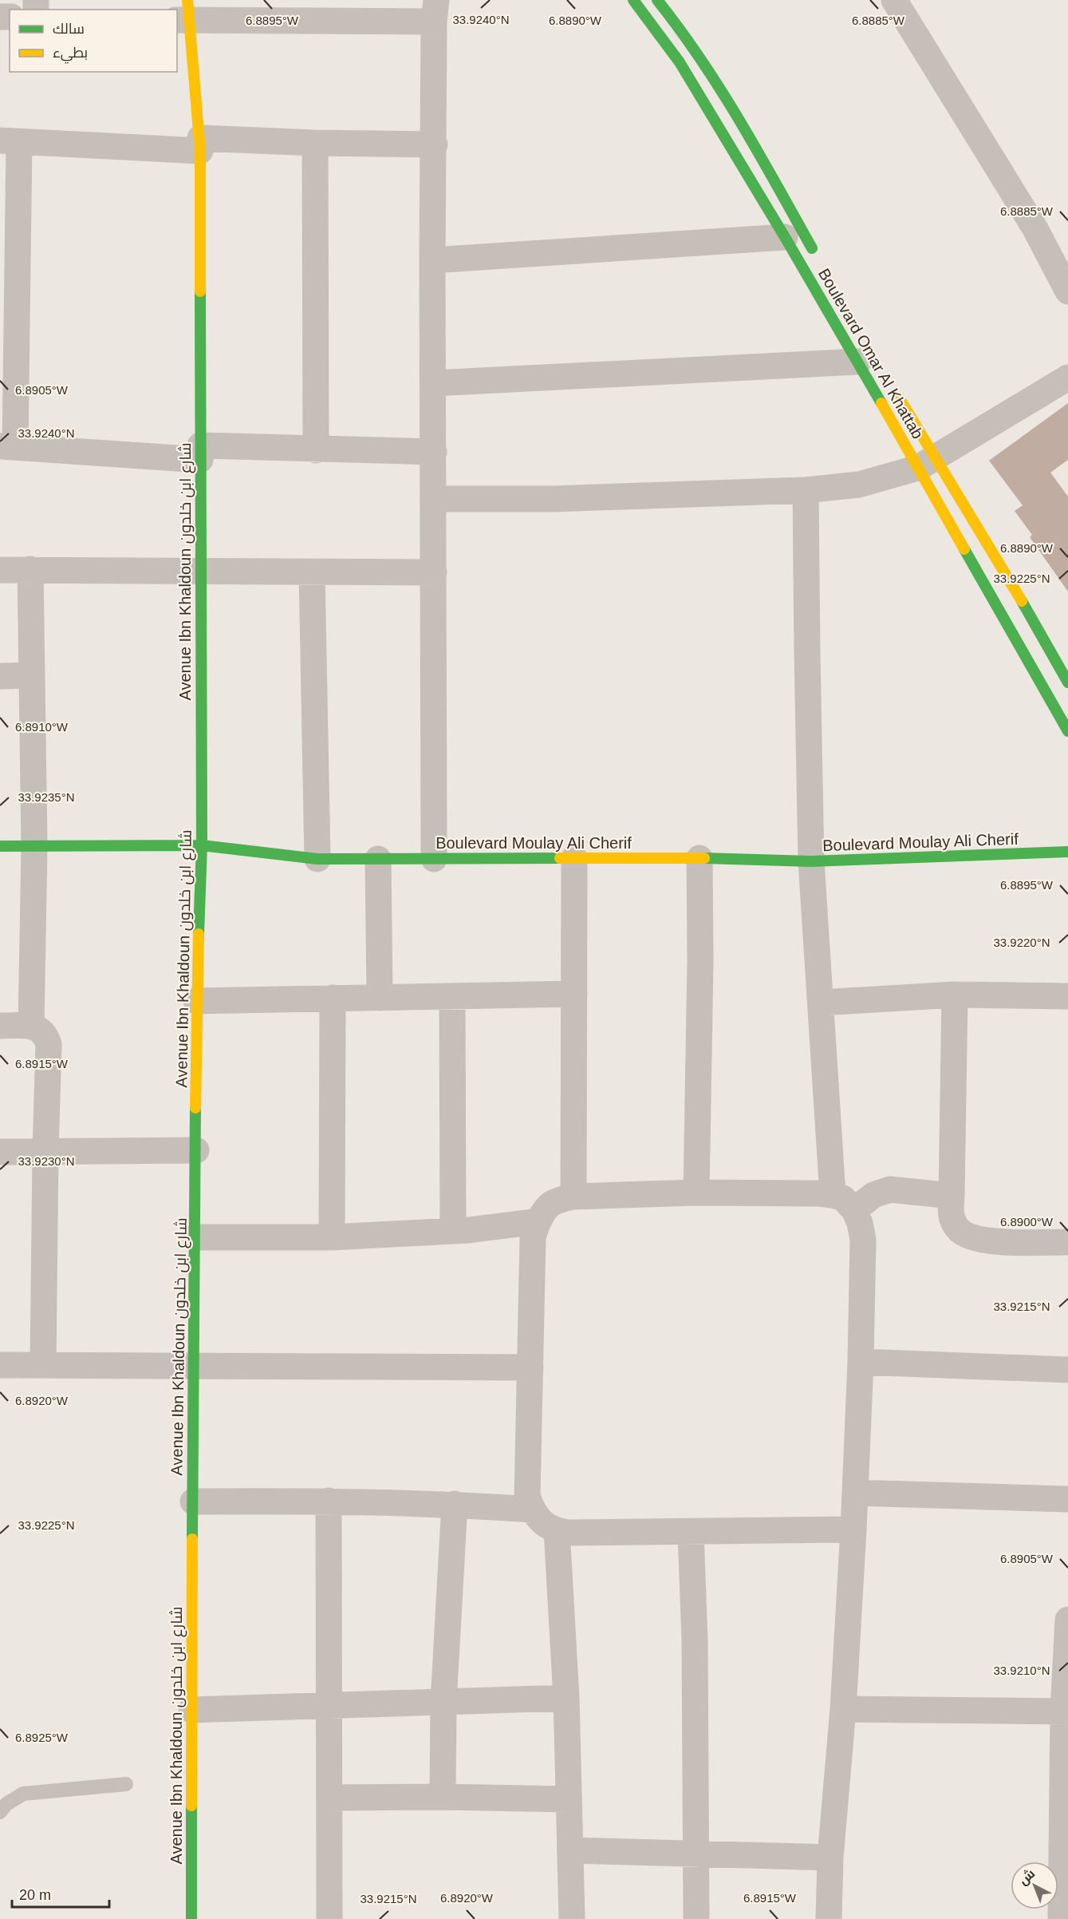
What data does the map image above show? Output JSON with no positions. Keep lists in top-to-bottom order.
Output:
{
  "streets": {
    "street": ["Boulevard Omar Al Khattab", "Avenue Ibn Khaldoun شارع ابن خلدون", "Boulevard Moulay Ali Cherif"]
  },
  "crossings": [
    ["Avenue Ibn Khaldoun شارع ابن خلدون", "Boulevard Moulay Ali Cherif"]
  ],
  "legend": ["سالك", "بطيء"],
  "scale_bar": "20 m",
  "north": "top left",
  "coordinates": [
    "33.9240°N",
    "6.8895°W",
    "6.8890°W",
    "6.8885°W",
    "6.8905°W",
    "33.9225°N",
    "6.8910°W",
    "33.9235°N",
    "33.9220°N",
    "6.8915°W",
    "33.9230°N",
    "6.8900°W",
    "33.9215°N",
    "6.8920°W",
    "33.9210°N",
    "6.8925°W"
  ]
}
